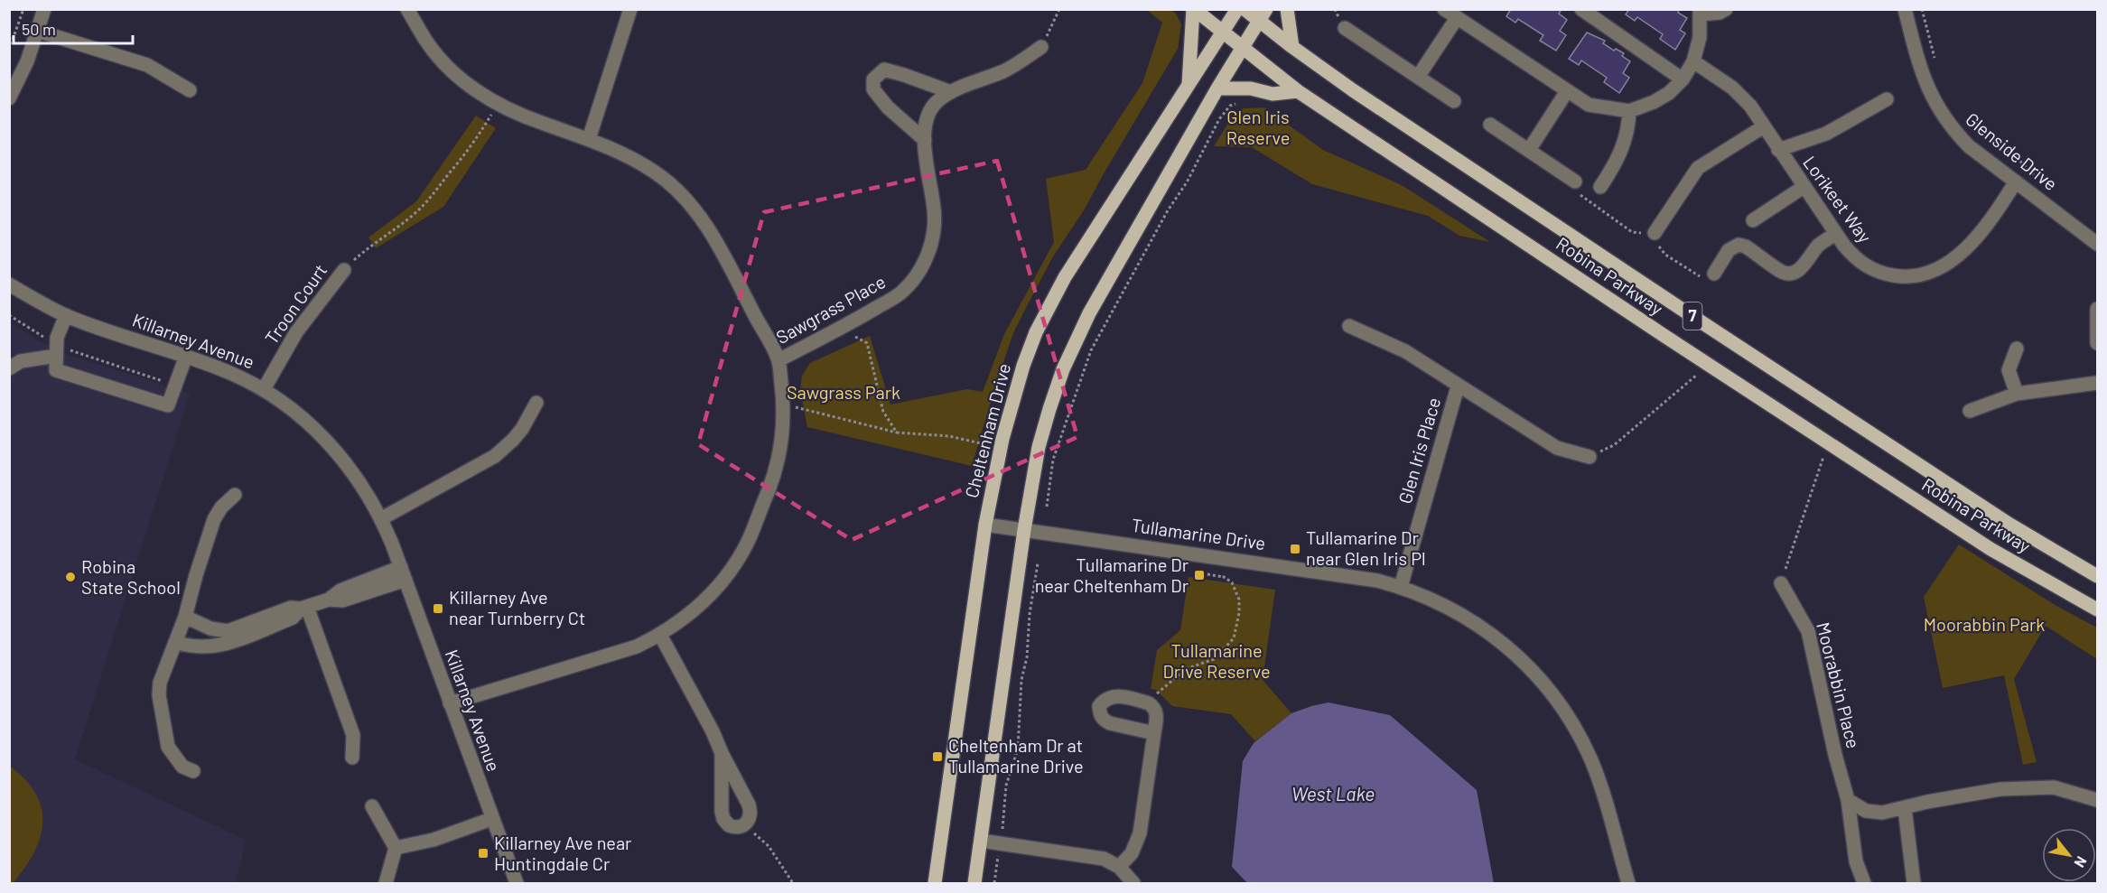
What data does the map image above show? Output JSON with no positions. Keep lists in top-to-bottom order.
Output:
{
  "streets": {
    "main road": ["Robina Parkway", "7", "Cheltenham Drive"],
    "street": [
      "Glenside Drive",
      "Lorikeet Way",
      "Troon Court",
      "Sawgrass Place",
      "Killarney Avenue",
      "Glen Iris Place",
      "Tullamarine Drive",
      "Moorabbin Place"
    ]
  },
  "crossings": [
    ["Glenside Drive", "Lorikeet Way"],
    ["Robina Parkway", "Cheltenham Drive"],
    ["Troon Court", "Killarney Avenue"],
    ["Cheltenham Drive", "Tullamarine Drive"],
    ["Glen Iris Place", "Tullamarine Drive"]
  ],
  "water": ["West Lake"],
  "parks": [
    "Glen Iris Reserve",
    "Sawgrass Park",
    "Moorabbin Park",
    "Tullamarine Drive Reserve"
  ],
  "places": {
    "transit": [
      "Tullamarine Dr near Glen Iris Pl",
      "Tullamarine Dr near Cheltenham Dr",
      "Killarney Ave near Turnberry Ct",
      "Cheltenham Dr at Tullamarine Drive",
      "Killarney Ave near Huntingdale Cr"
    ],
    "other": ["Robina State School"]
  },
  "scale_bar": "50 m",
  "north": "bottom right"
}
